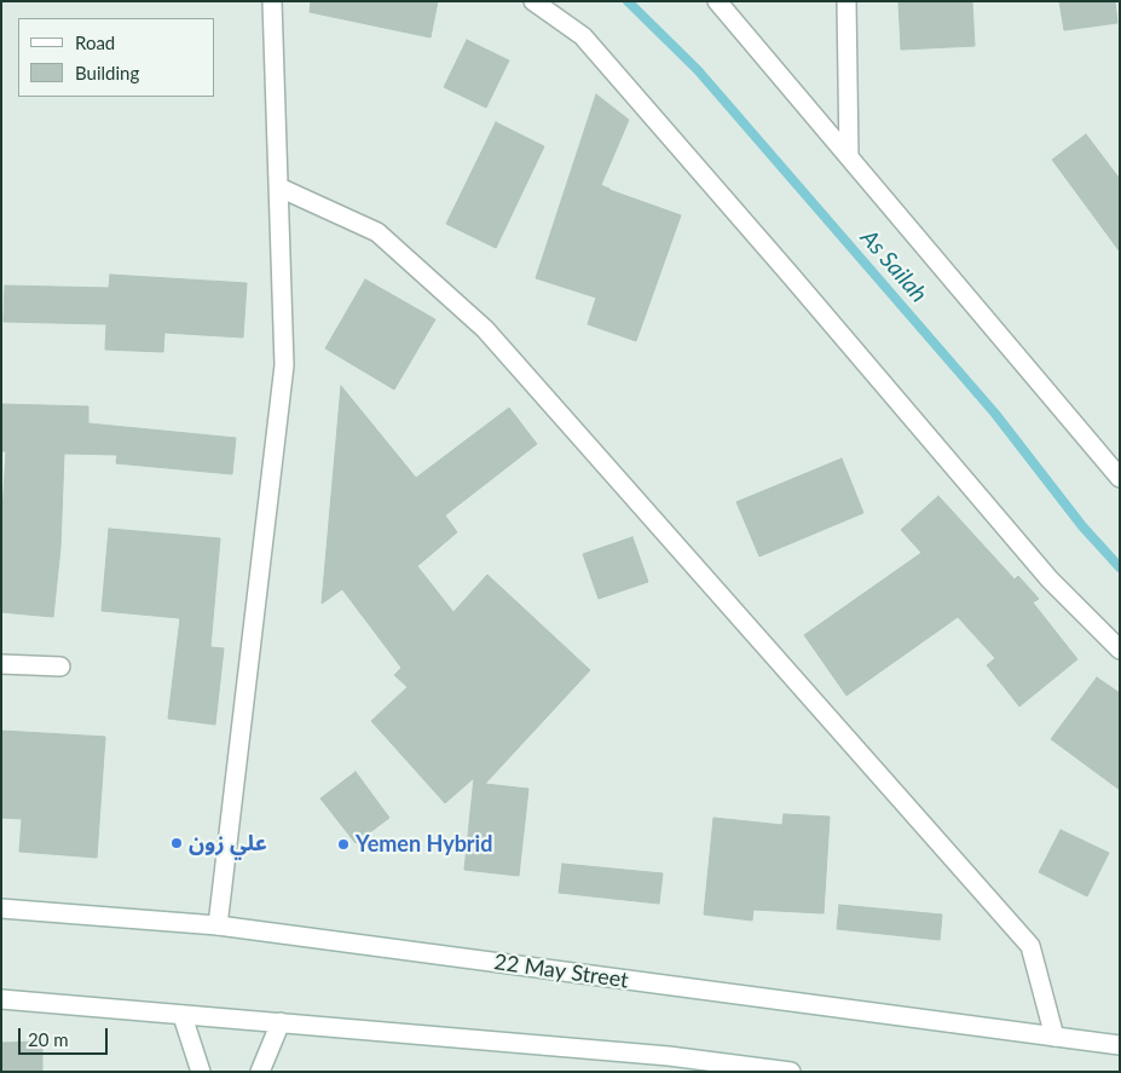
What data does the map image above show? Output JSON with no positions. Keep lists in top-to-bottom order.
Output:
{
  "streets": {
    "street": ["22 May Street"]
  },
  "water": ["As Sailah"],
  "places": ["علي زون", "Yemen Hybrid"],
  "legend": ["Road", "Building"],
  "scale_bar": "20 m"
}
